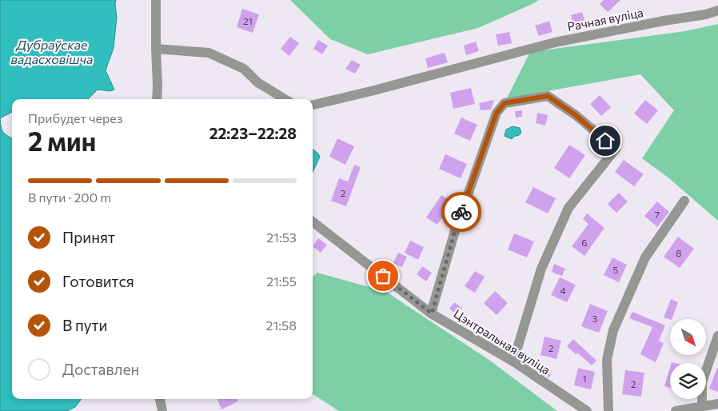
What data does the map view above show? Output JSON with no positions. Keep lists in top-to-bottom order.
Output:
{
  "streets": {
    "street": ["Рачная вуліца", "Цэнтральная вуліца"]
  },
  "water": ["Дубраўскае вадасховішча"],
  "house_numbers": [
    "21",
    "2",
    "7",
    "6",
    "8",
    "5",
    "4",
    "3",
    "2",
    "1",
    "2"
  ],
  "north": "bottom right",
  "page": {
    "heading": ["2 мин", "Прибудет через", "22:23–22:28"],
    "bar": "В пути · 200 m",
    "list": [
      ["Принят", "21:53"],
      ["Готовится", "21:55"],
      ["В пути", "21:58"],
      "Доставлен"
    ]
  }
}
